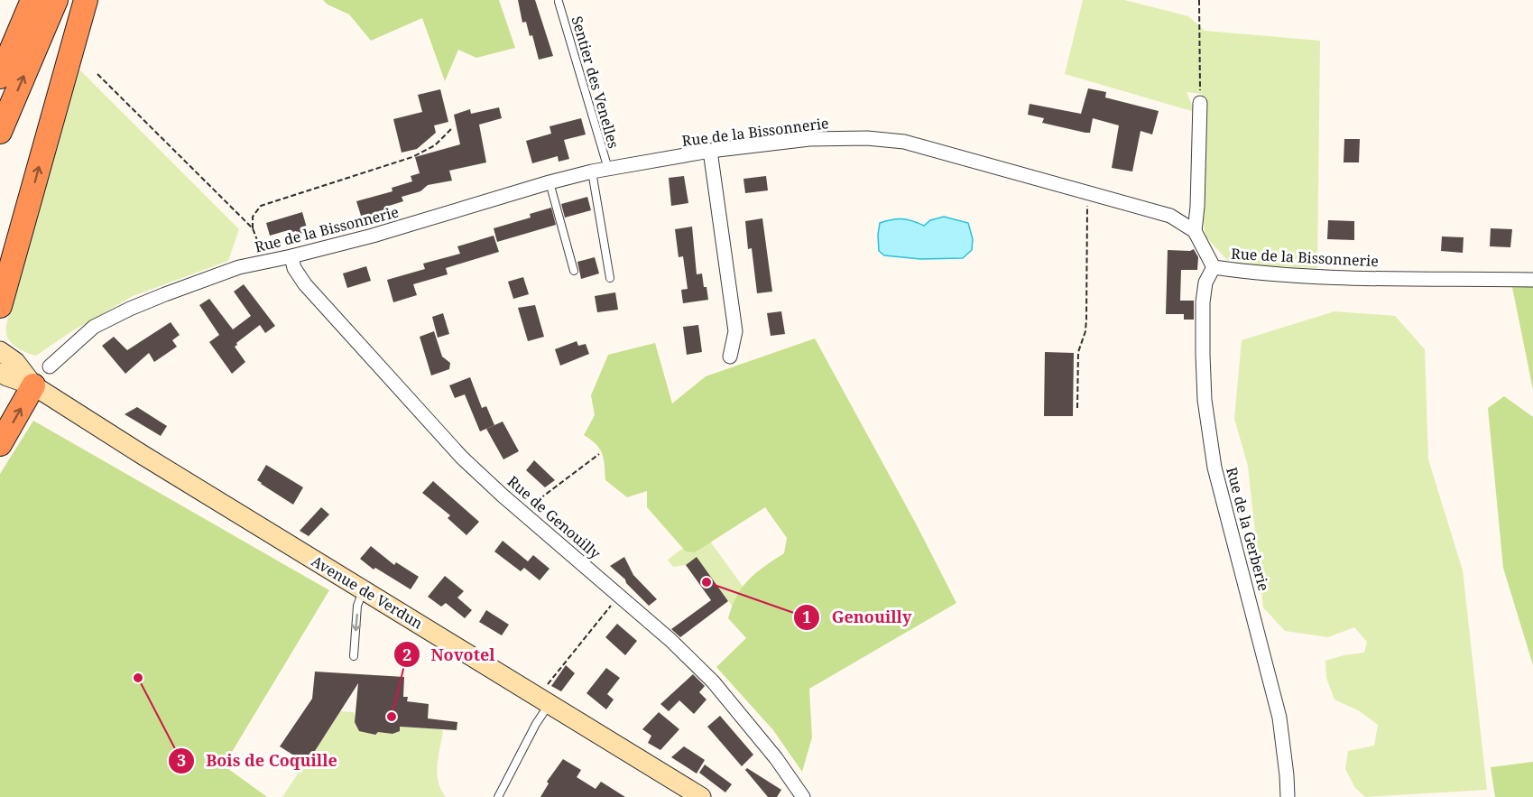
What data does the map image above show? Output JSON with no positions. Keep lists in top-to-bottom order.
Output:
{
  "streets": {
    "main road": ["Avenue de Verdun"],
    "street": ["Rue de la Bissonnerie", "Rue de Genouilly", "Rue de la Gerberie"],
    "lane": ["Sentier des Venelles"]
  },
  "crossings": [
    ["Sentier des Venelles", "Rue de la Bissonnerie"],
    ["Rue de la Bissonnerie", "Rue de Genouilly"],
    ["Rue de la Bissonnerie", "Rue de la Gerberie"]
  ],
  "places": ["Genouilly", "Bois de Coquille", "Novotel"]
}
